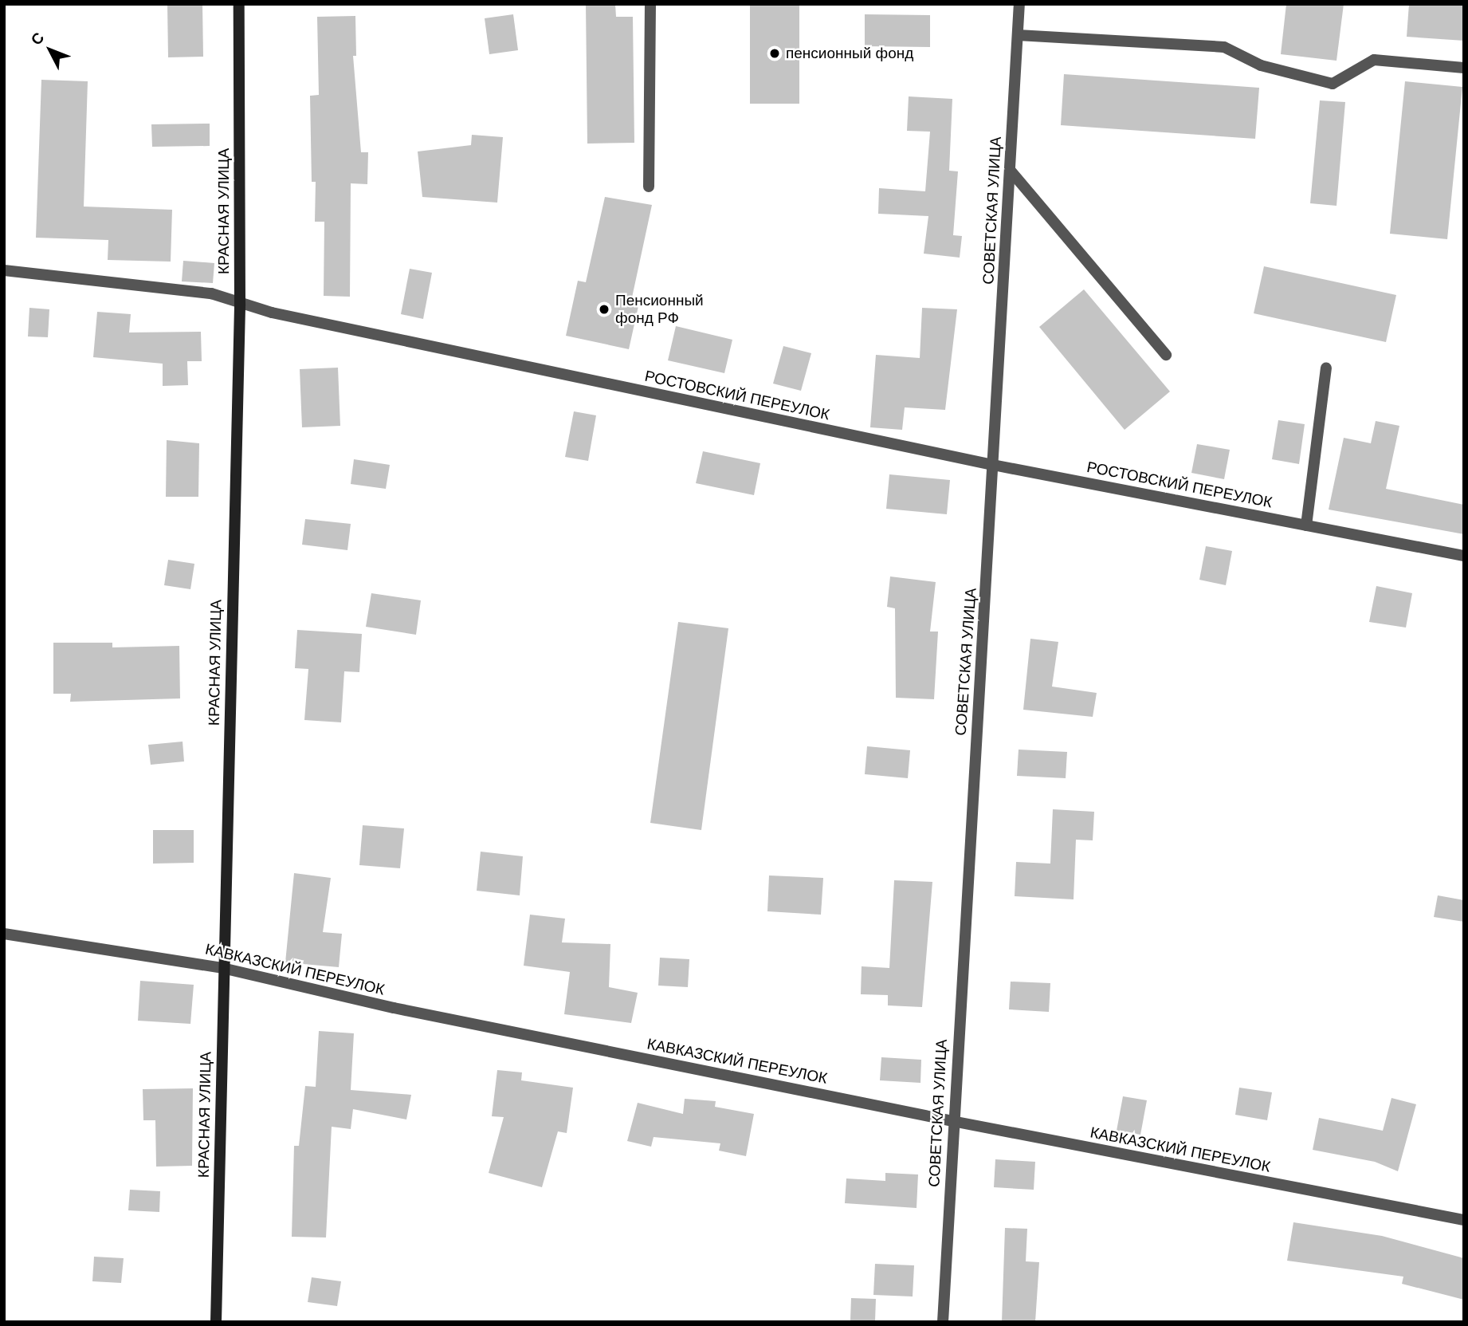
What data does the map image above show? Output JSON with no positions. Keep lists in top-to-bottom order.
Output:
{
  "streets": {
    "street": [
      "СОВЕТСКАЯ УЛИЦА",
      "КРАСНАЯ УЛИЦА",
      "РОСТОВСКИЙ ПЕРЕУЛОК",
      "КАВКАЗСКИЙ ПЕРЕУЛОК"
    ]
  },
  "crossings": [
    ["СОВЕТСКАЯ УЛИЦА", "РОСТОВСКИЙ ПЕРЕУЛОК"],
    ["СОВЕТСКАЯ УЛИЦА", "КАВКАЗСКИЙ ПЕРЕУЛОК"],
    ["КРАСНАЯ УЛИЦА", "РОСТОВСКИЙ ПЕРЕУЛОК"],
    ["КРАСНАЯ УЛИЦА", "КАВКАЗСКИЙ ПЕРЕУЛОК"]
  ],
  "places": ["пенсионный фонд", "Пенсионный фонд РФ"],
  "north": "top left"
}
